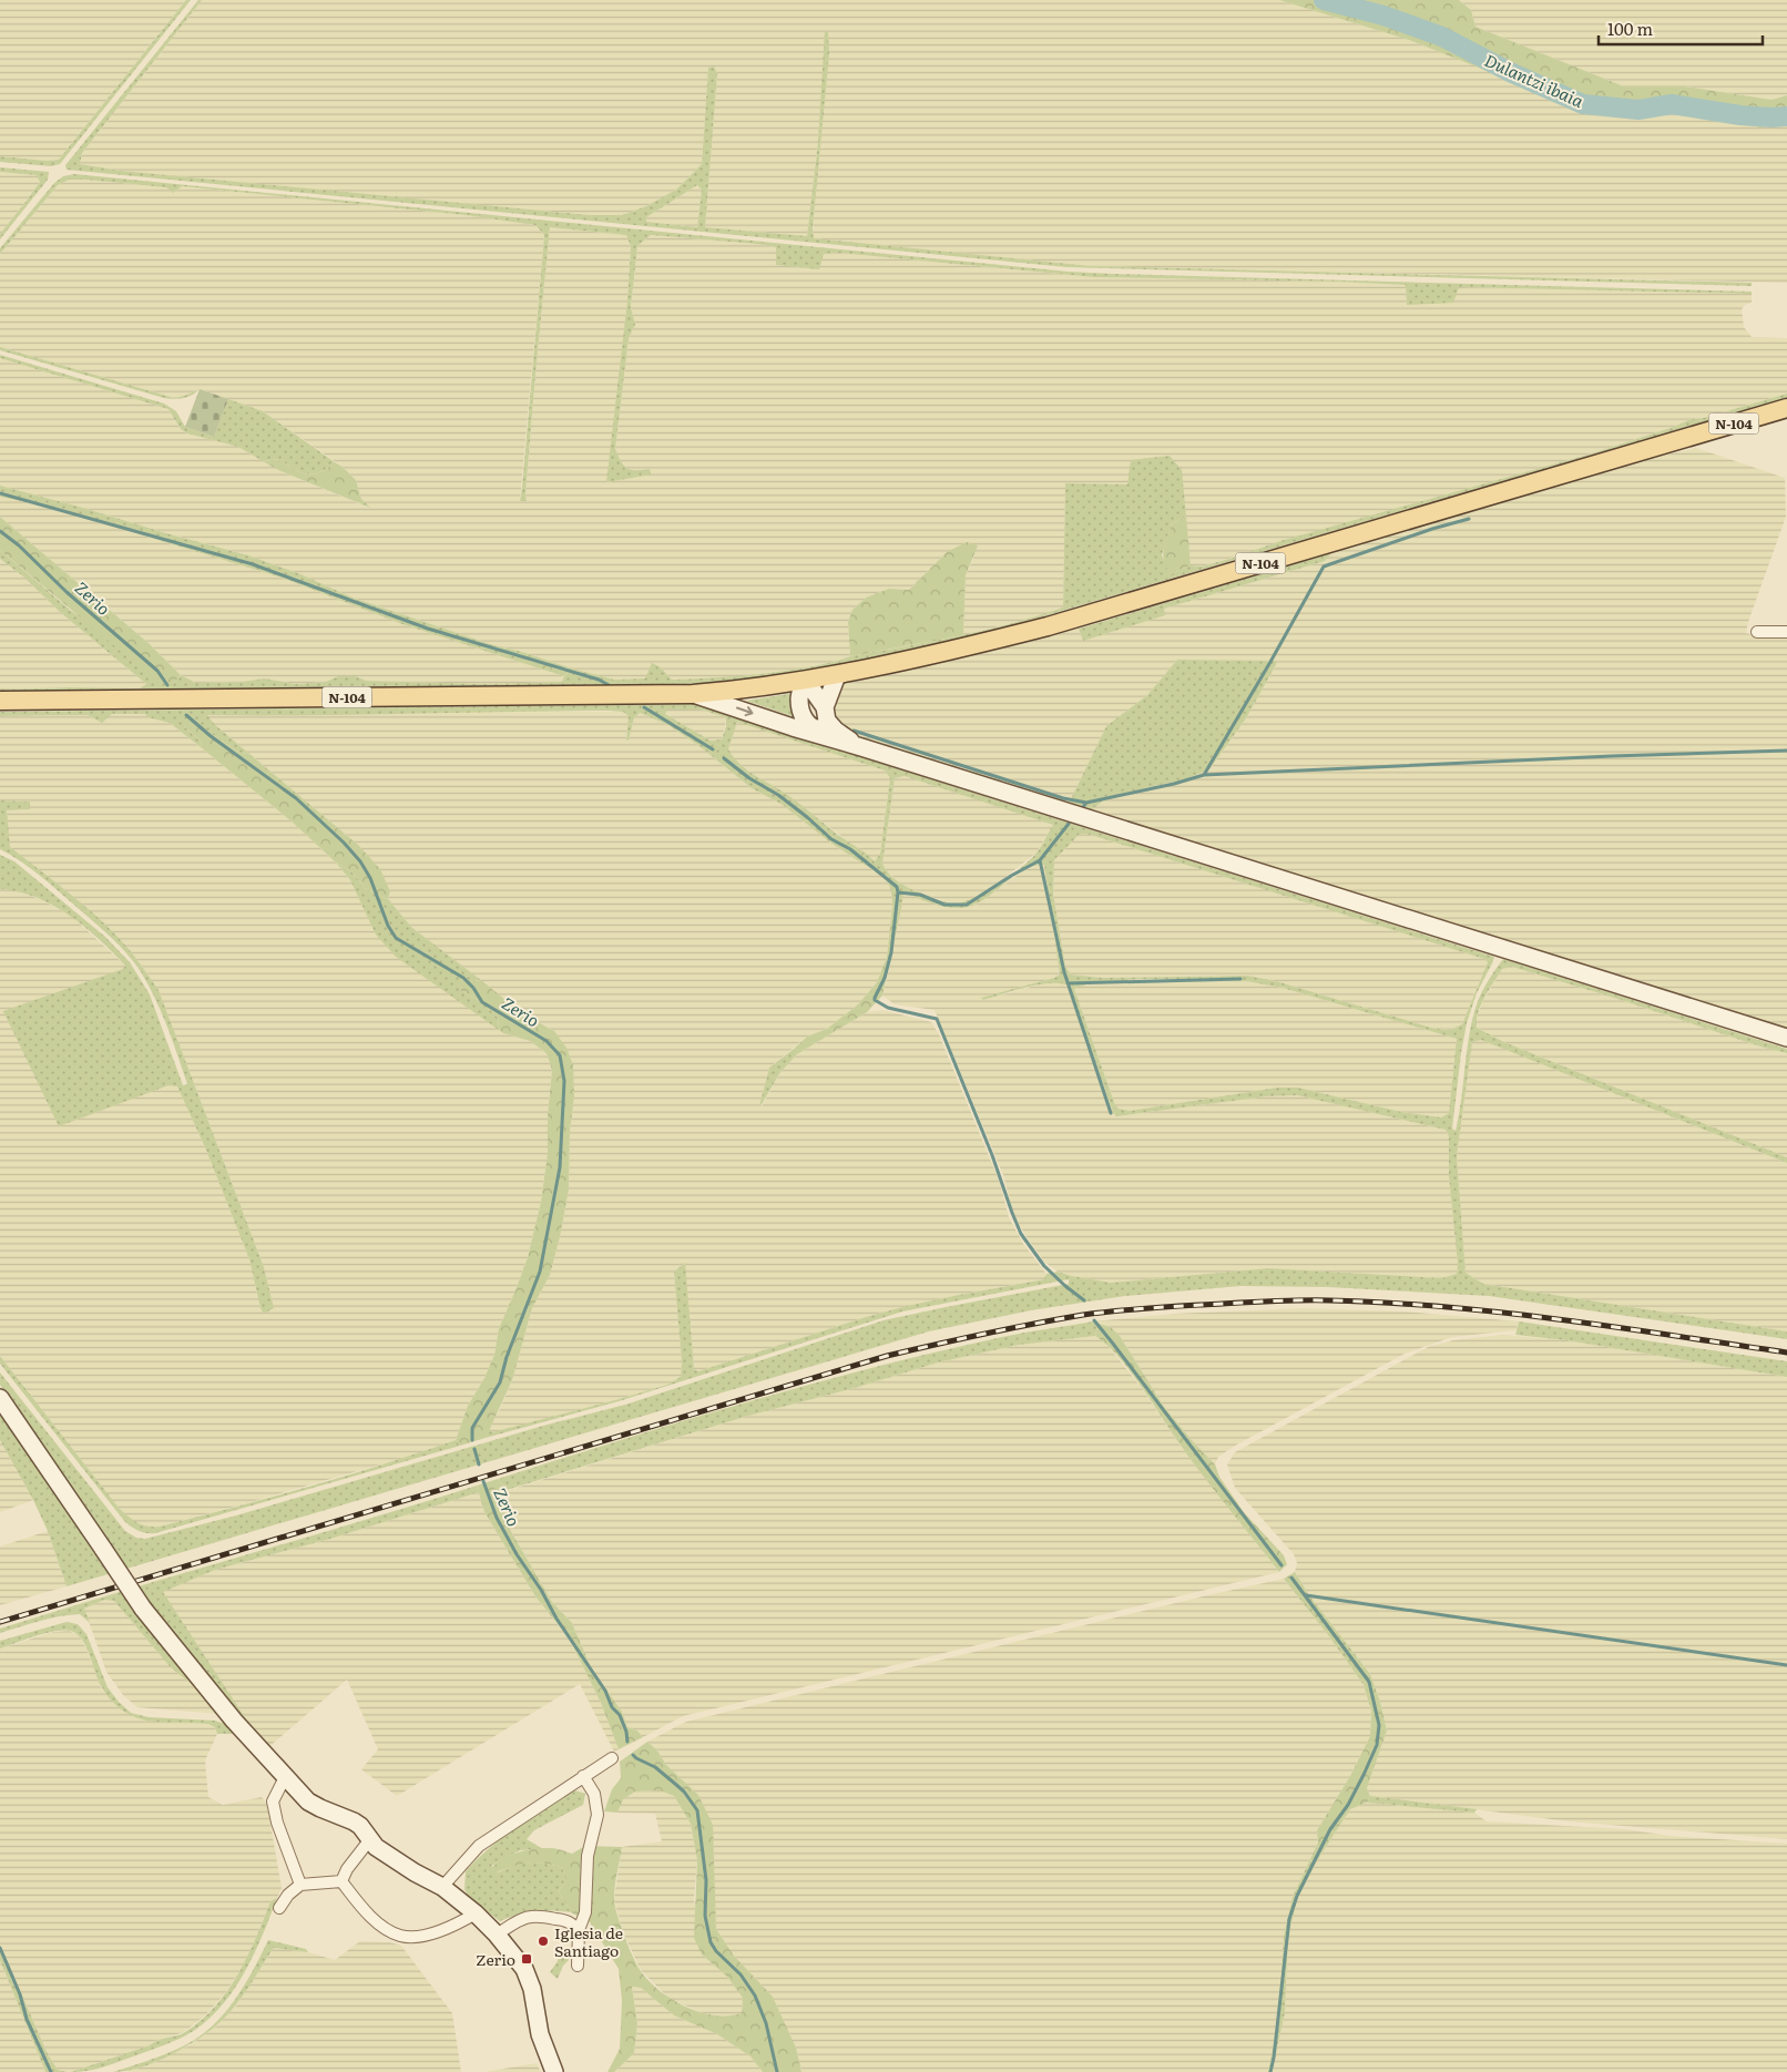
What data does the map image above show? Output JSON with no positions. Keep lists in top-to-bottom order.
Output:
{
  "streets": {
    "main road": ["N-104"]
  },
  "water": ["Dulantzi ibaia", "Zerio"],
  "places": {
    "other": ["Iglesia de Santiago"],
    "transit": ["Zerio"]
  },
  "scale_bar": "100 m"
}
